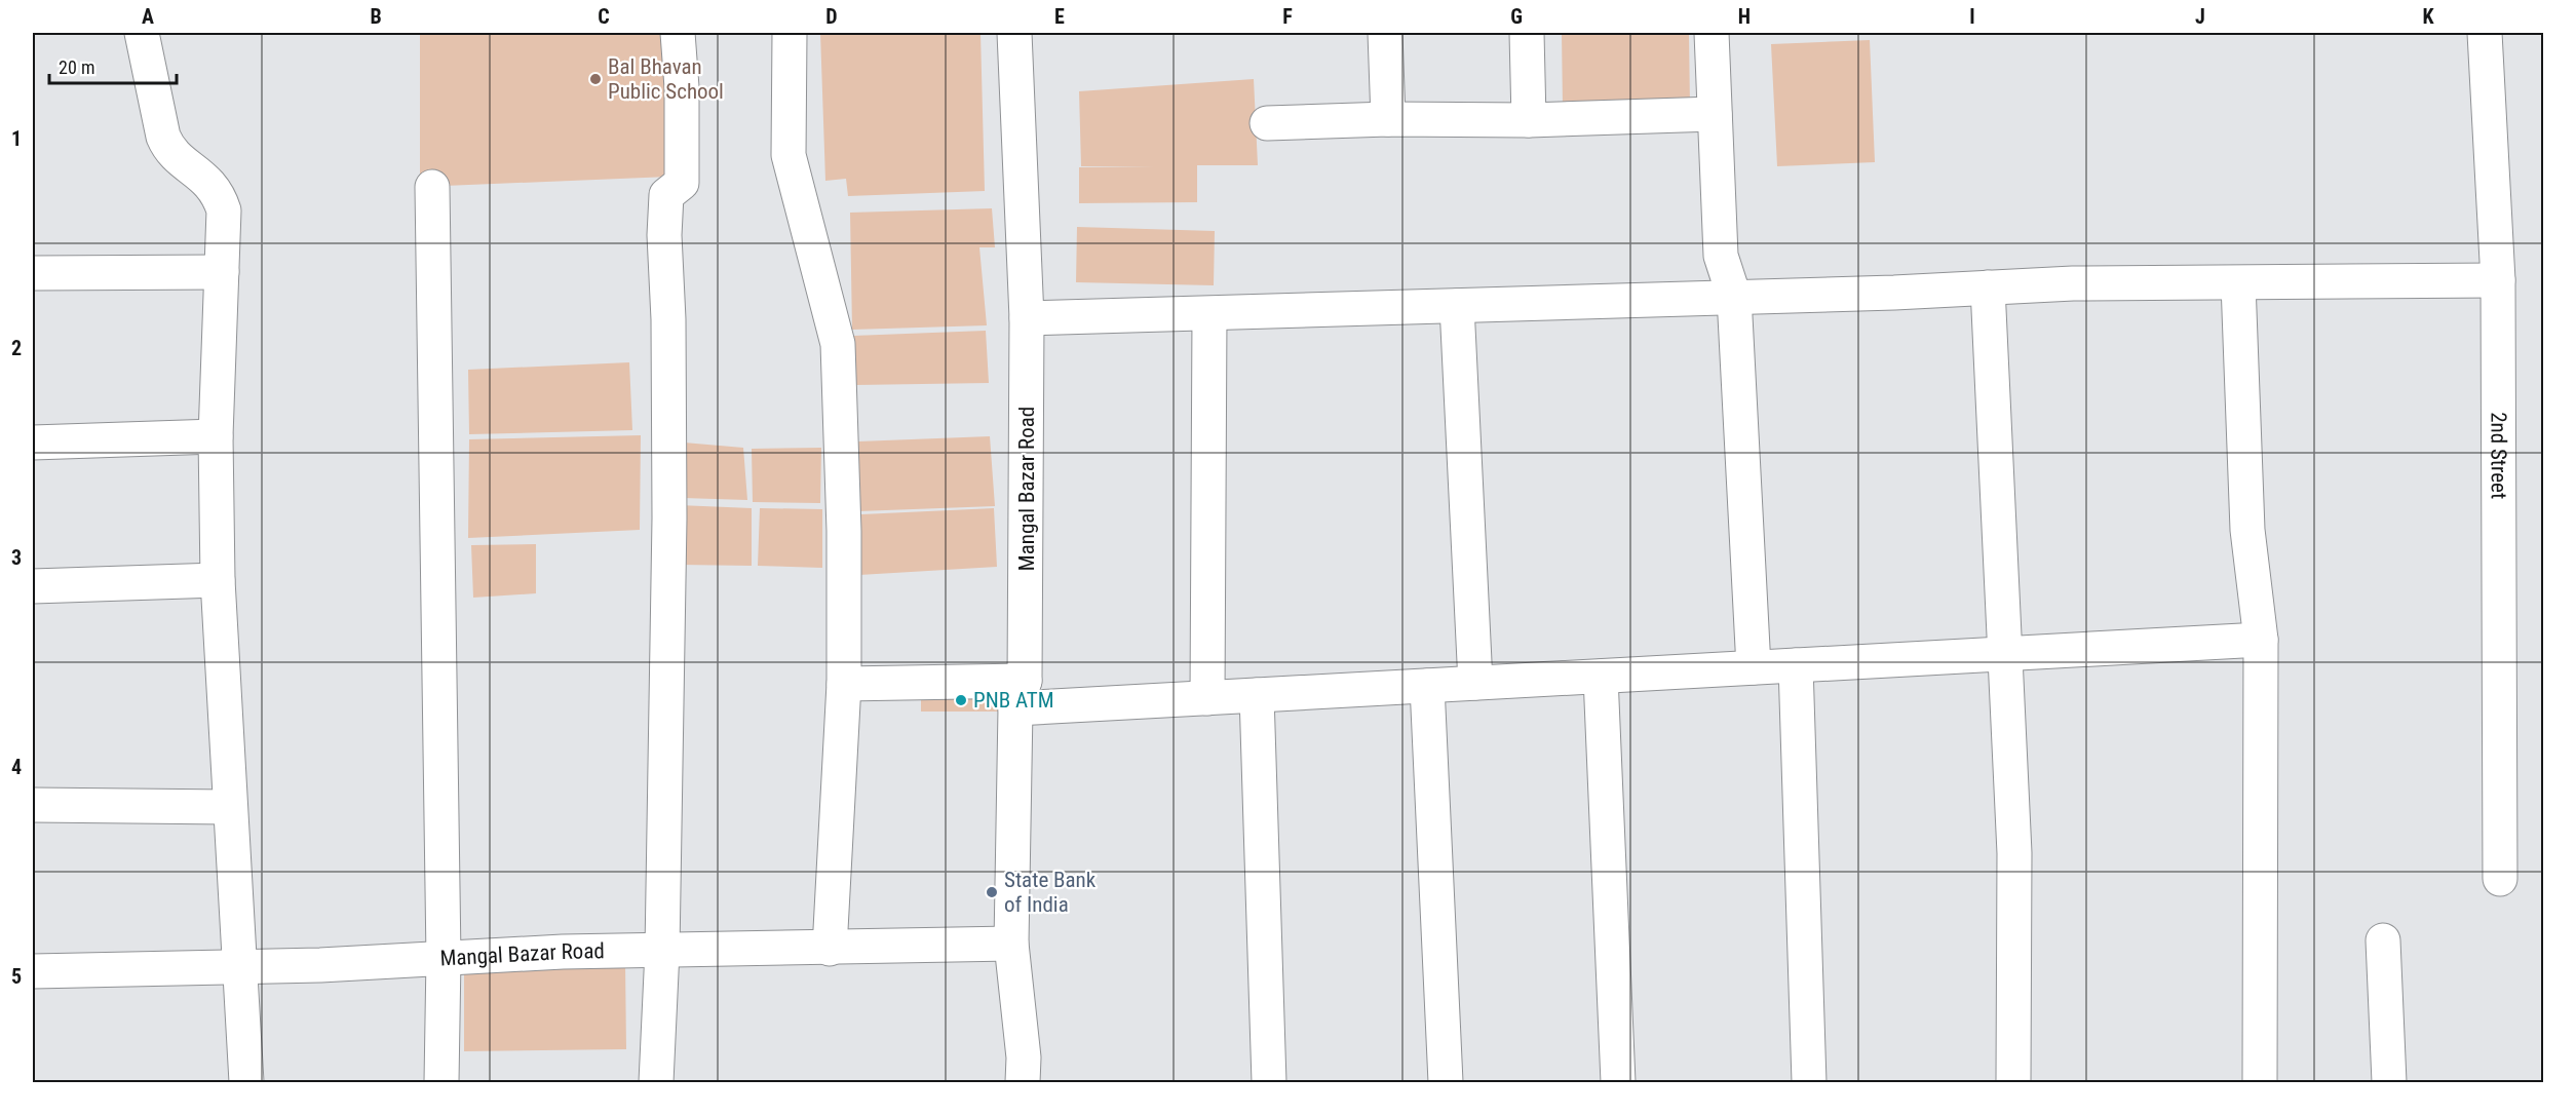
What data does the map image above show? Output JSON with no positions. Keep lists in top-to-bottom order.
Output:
{
  "streets": {
    "street": ["2nd Street", "Mangal Bazar Road"]
  },
  "places": ["Bal Bhavan Public School", "PNB ATM", "State Bank of India"],
  "scale_bar": "20 m",
  "grid": {
    "columns": [
      "A",
      "B",
      "C",
      "D",
      "E",
      "F",
      "G",
      "H",
      "I",
      "J",
      "K"
    ],
    "rows": [
      "1",
      "2",
      "3",
      "4",
      "5"
    ]
  }
}
